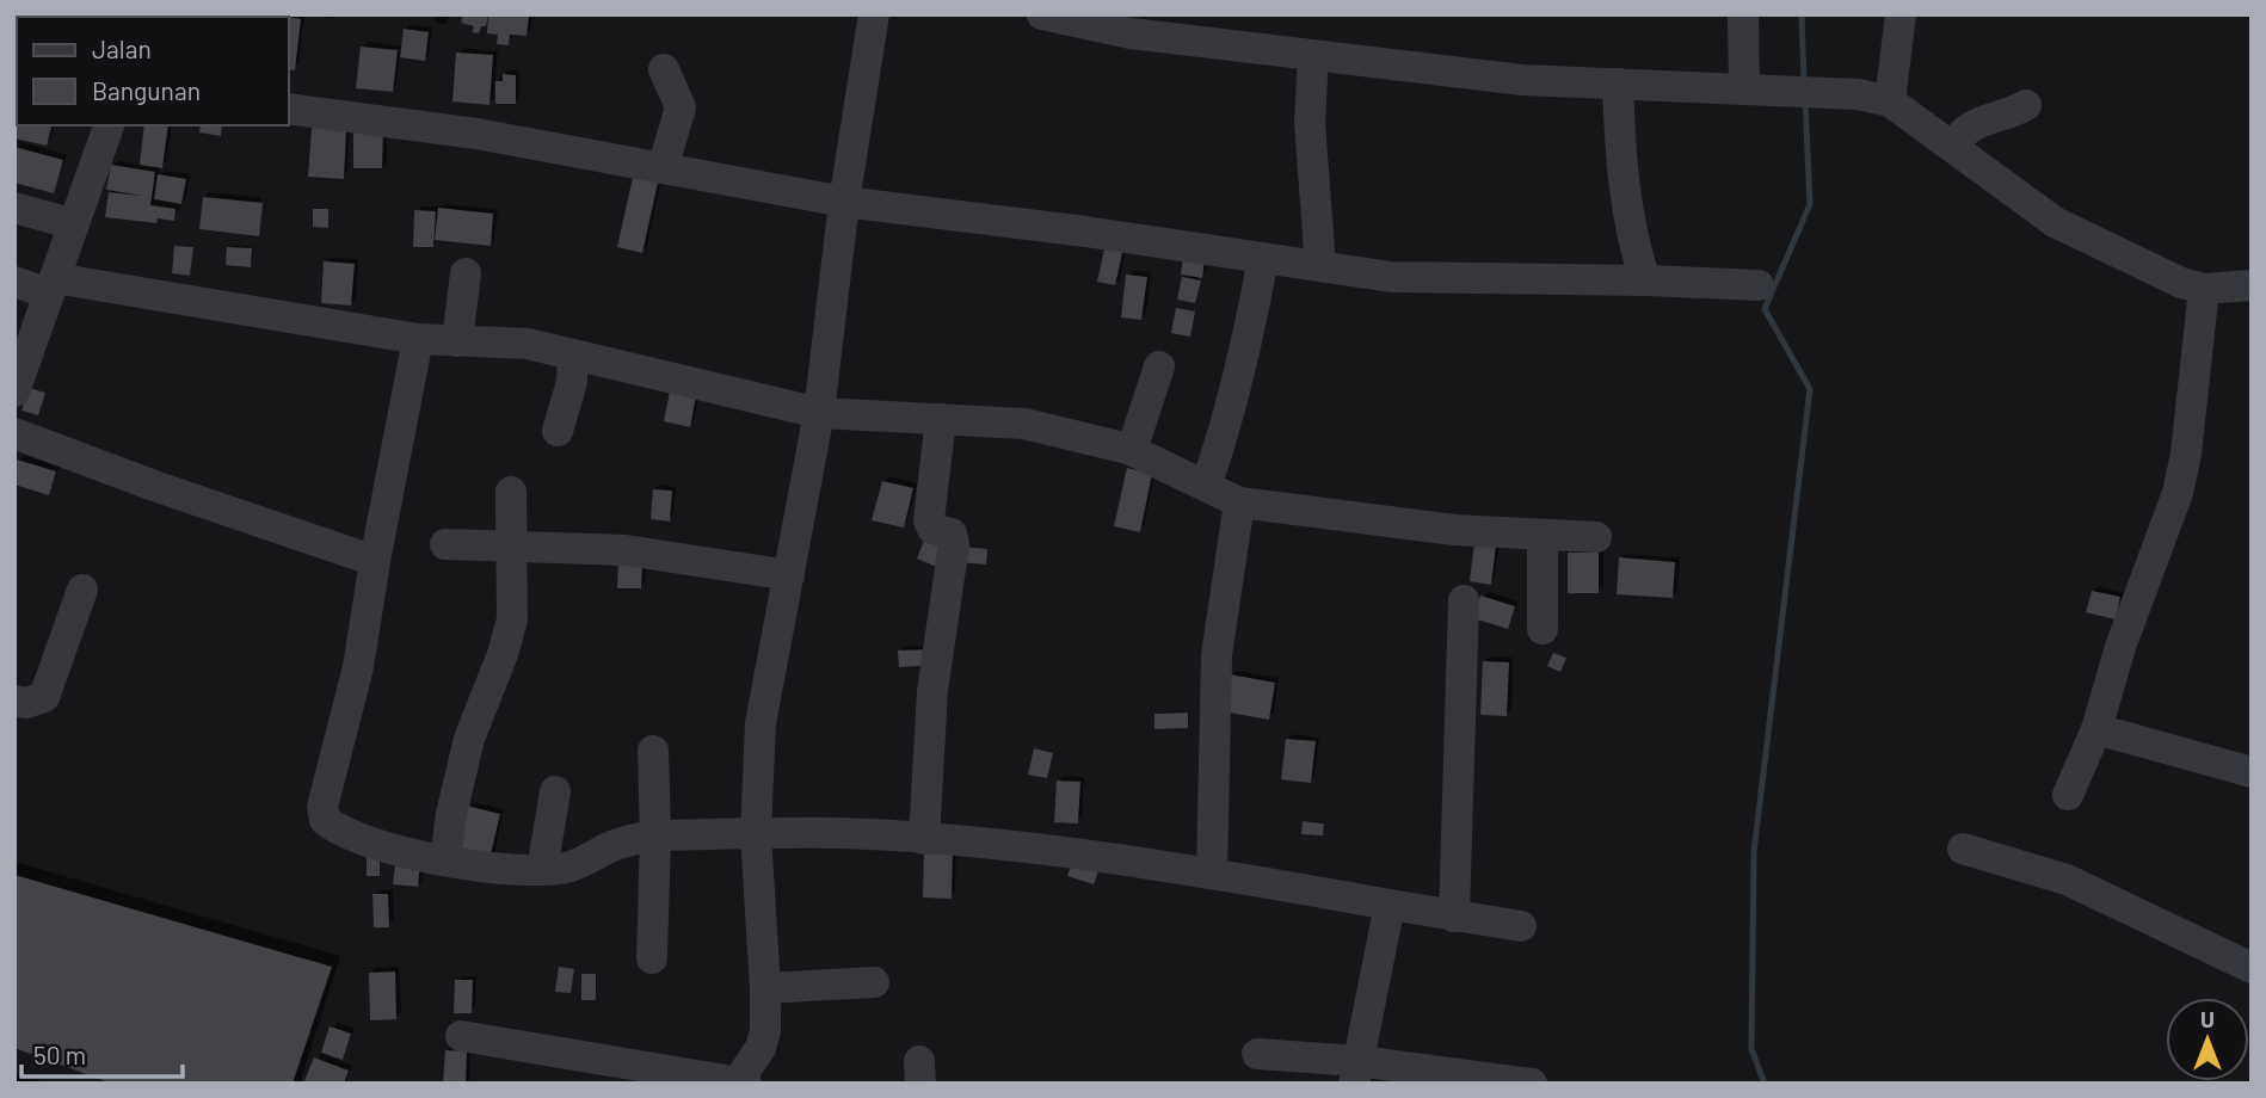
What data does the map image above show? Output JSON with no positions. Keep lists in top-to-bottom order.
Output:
{
  "legend": ["Jalan", "Bangunan"],
  "scale_bar": "50 m",
  "north": "top"
}
